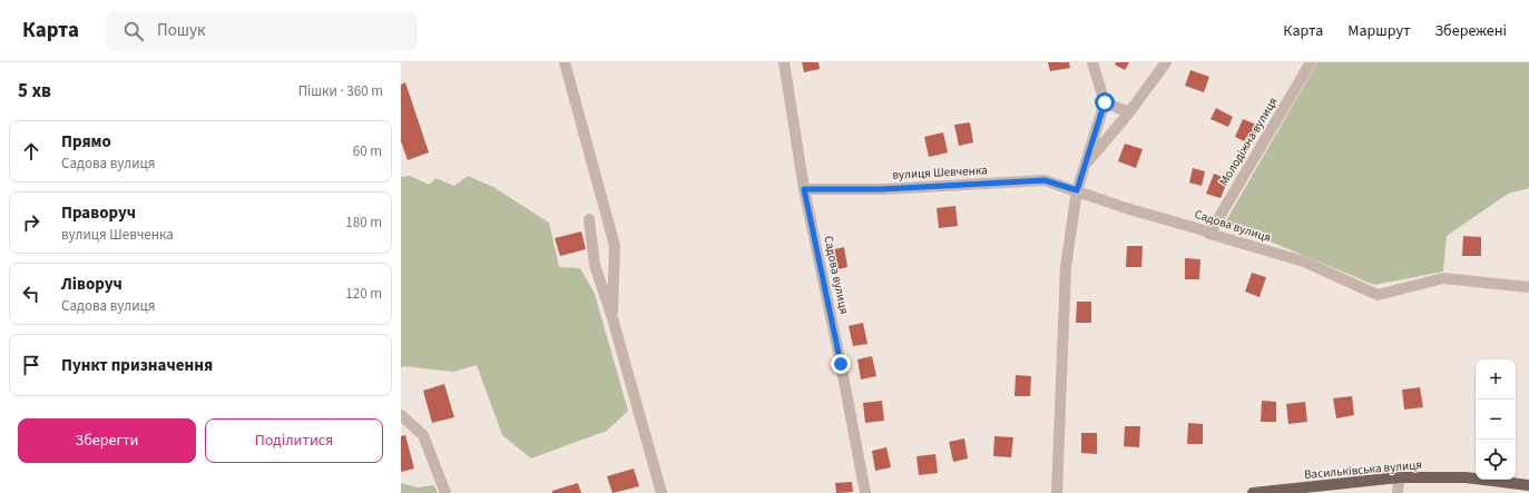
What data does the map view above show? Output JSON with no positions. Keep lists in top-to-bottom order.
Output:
{
  "streets": {
    "main road": ["Васильківська вулиця"],
    "street": ["Молодіжна вулиця", "вулиця Шевченка", "Садова вулиця"]
  },
  "crossings": [
    ["Молодіжна вулиця", "Садова вулиця"],
    ["вулиця Шевченка", "Садова вулиця"]
  ],
  "page": {
    "header": "Карта",
    "search": "Пошук",
    "nav": ["Карта", "Маршрут", "Збережені"],
    "heading": ["5 хв", "Пішки · 360 m"],
    "list": [
      ["Прямо", "Садова вулиця", "60 m"],
      ["Праворуч", "вулиця Шевченка", "180 m"],
      ["Ліворуч", "Садова вулиця", "120 m"],
      "Пункт призначення"
    ],
    "map_buttons": ["+", "−"],
    "buttons": ["Зберегти", "Поділитися"]
  }
}
